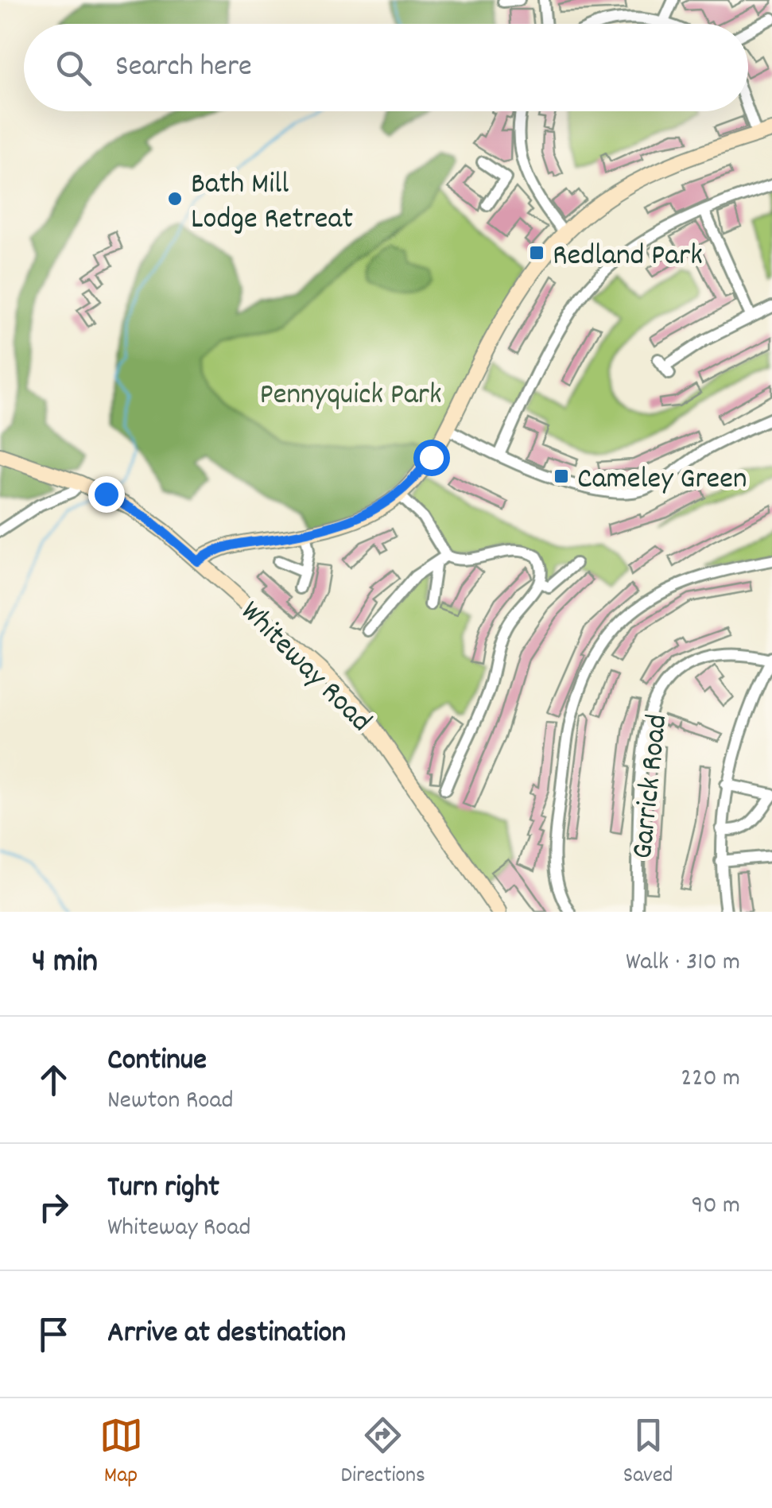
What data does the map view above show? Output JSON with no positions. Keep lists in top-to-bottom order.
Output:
{
  "streets": {
    "street": ["Whiteway Road", "Garrick Road"]
  },
  "parks": ["Pennyquick Park"],
  "places": {
    "other": ["Bath Mill Lodge Retreat"],
    "transit": ["Redland Park", "Cameley Green"]
  },
  "page": {
    "search": "Search here",
    "heading": ["4 min", "Walk · 310 m"],
    "list": [
      ["Continue", "Newton Road", "220 m"],
      ["Turn right", "Whiteway Road", "90 m"],
      "Arrive at destination"
    ],
    "nav": ["Map", "Directions", "Saved"]
  }
}
